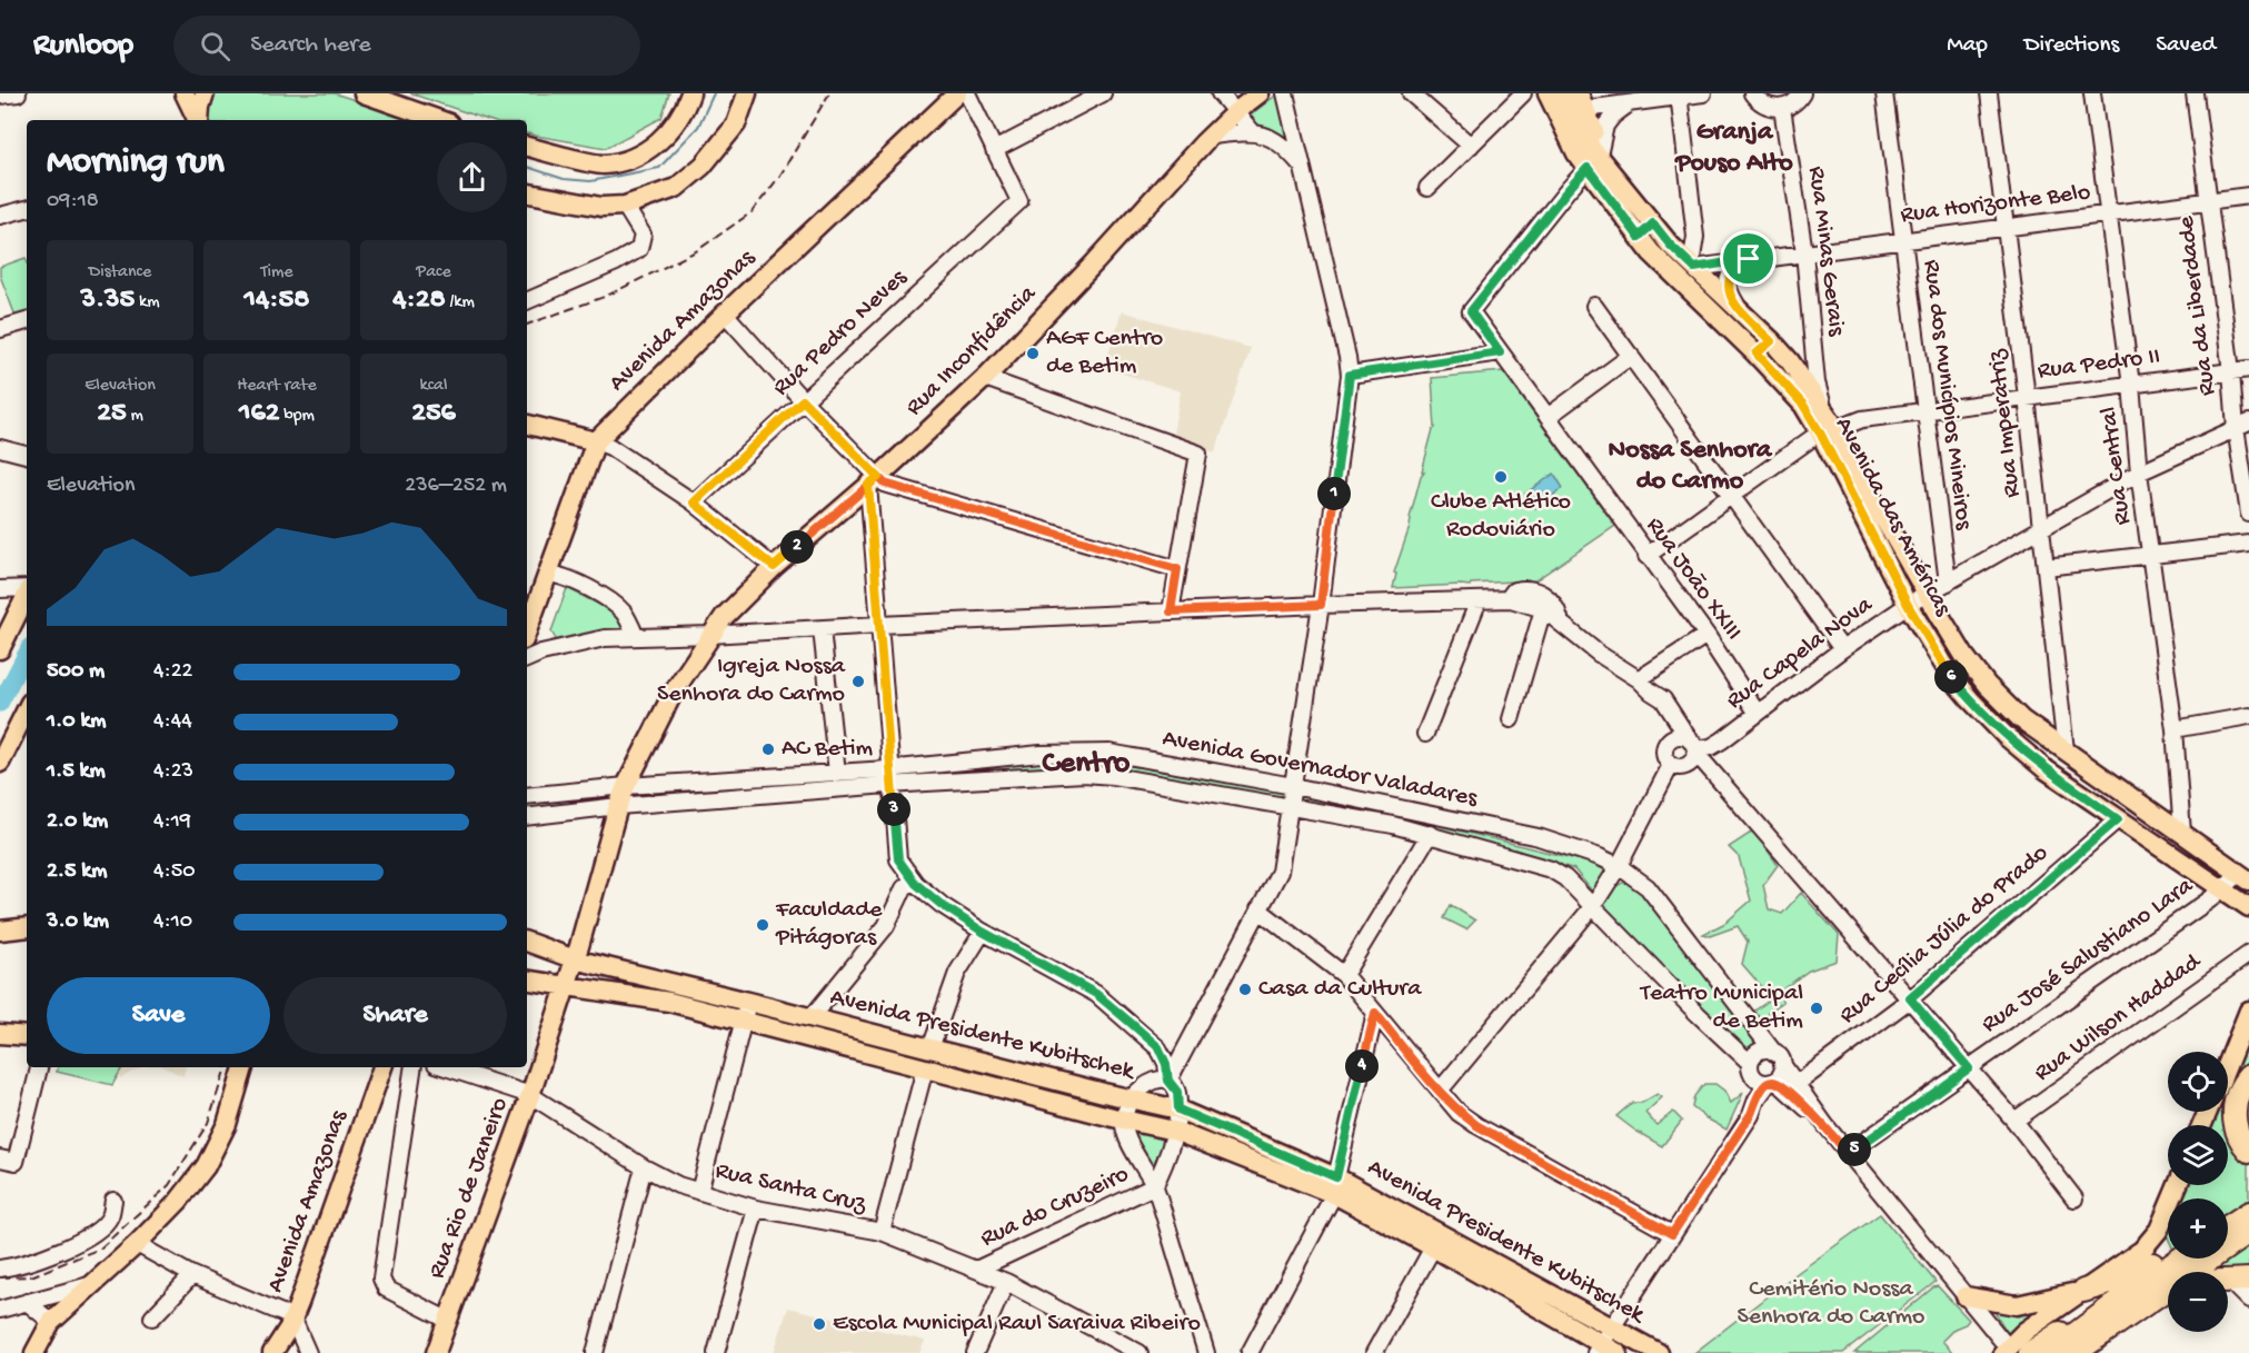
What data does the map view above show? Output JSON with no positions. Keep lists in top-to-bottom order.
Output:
{
  "streets": {
    "main road": [
      "Avenida Amazonas",
      "Rua Inconfidência",
      "Avenida das Américas",
      "Avenida Presidente Kubitschek",
      "Rua Rio de Janeiro"
    ],
    "street": [
      "Rua Horizonte Belo",
      "Rua Minas Gerais",
      "Rua da Liberdade",
      "Rua Pedro Neves",
      "Rua Pedro II",
      "Rua dos Municípios Mineiros",
      "Rua Imperatriz",
      "Rua Central",
      "Rua João XXIII",
      "Rua Capela Nova",
      "Avenida Governador Valadares",
      "Rua Cecília Júlia do Prado",
      "Rua José Salustiano Lara",
      "Rua Wilson Haddad",
      "Rua Santa Cruz",
      "Rua do Cruzeiro"
    ]
  },
  "crossings": [
    ["Rua Horizonte Belo", "Rua Minas Gerais"],
    ["Rua Horizonte Belo", "Rua da Liberdade"],
    ["Rua Horizonte Belo", "Rua dos Municípios Mineiros"],
    ["Rua Horizonte Belo", "Rua Imperatriz"],
    ["Rua Horizonte Belo", "Rua Central"],
    ["Rua Horizonte Belo", "Avenida das Américas"],
    ["Rua Minas Gerais", "Avenida das Américas"],
    ["Rua da Liberdade", "Rua Pedro II"],
    ["Rua da Liberdade", "Rua Capela Nova"],
    ["Rua Inconfidência", "Rua Rio de Janeiro"],
    ["Rua Pedro II", "Rua dos Municípios Mineiros"],
    ["Rua Pedro II", "Rua Imperatriz"],
    ["Rua Pedro II", "Rua Central"],
    ["Rua Pedro II", "Avenida das Américas"],
    ["Rua Pedro II", "Rua João XXIII"],
    ["Rua dos Municípios Mineiros", "Rua Capela Nova"],
    ["Rua Imperatriz", "Avenida das Américas"],
    ["Rua Imperatriz", "Rua Capela Nova"],
    ["Rua Central", "Avenida das Américas"],
    ["Rua Central", "Rua Capela Nova"],
    ["Avenida das Américas", "Rua João XXIII"],
    ["Avenida das Américas", "Rua Capela Nova"],
    ["Avenida das Américas", "Rua Cecília Júlia do Prado"],
    ["Avenida das Américas", "Rua José Salustiano Lara"],
    ["Rua João XXIII", "Rua Capela Nova"],
    ["Avenida Governador Valadares", "Rua Cecília Júlia do Prado"],
    ["Avenida Governador Valadares", "Rua Rio de Janeiro"],
    ["Avenida Presidente Kubitschek", "Rua Rio de Janeiro"],
    ["Rua Rio de Janeiro", "Rua Santa Cruz"],
    ["Rua Santa Cruz", "Rua do Cruzeiro"]
  ],
  "districts": ["Granja Pouso Alto", "Nossa Senhora do Carmo", "Centro"],
  "parks": ["Cemitério Nossa Senhora do Carmo"],
  "places": [
    "AGF Centro de Betim",
    "Clube Atlético Rodoviário",
    "Igreja Nossa Senhora do Carmo",
    "AC Betim",
    "Faculdade Pitágoras",
    "Casa da Cultura",
    "Teatro Municipal de Betim",
    "Escola Municipal Raul Saraiva Ribeiro"
  ],
  "page": {
    "header": "Runloop",
    "search": "Search here",
    "nav": ["Map", "Directions", "Saved"],
    "heading": ["Morning run", "09:18"],
    "stats": [
      ["Distance", "3.35 km"],
      ["Time", "14:58"],
      ["Pace", "4:28 /km"],
      ["Elevation", "25 m"],
      ["Heart rate", "162 bpm"],
      ["kcal", "256"]
    ],
    "chart": ["Elevation", "236–252 m"],
    "pins": [
      "1",
      "2",
      "6",
      "3",
      "4",
      "5"
    ],
    "list": [
      {
        "name": "500 m",
        "note": "4:22"
      },
      {
        "name": "1.0 km",
        "note": "4:44"
      },
      {
        "name": "1.5 km",
        "note": "4:23"
      },
      {
        "name": "2.0 km",
        "note": "4:19"
      },
      {
        "name": "2.5 km",
        "note": "4:50"
      },
      {
        "name": "3.0 km",
        "note": "4:10"
      }
    ],
    "buttons": ["Save", "Share"],
    "map_buttons": ["+", "−"]
  }
}
